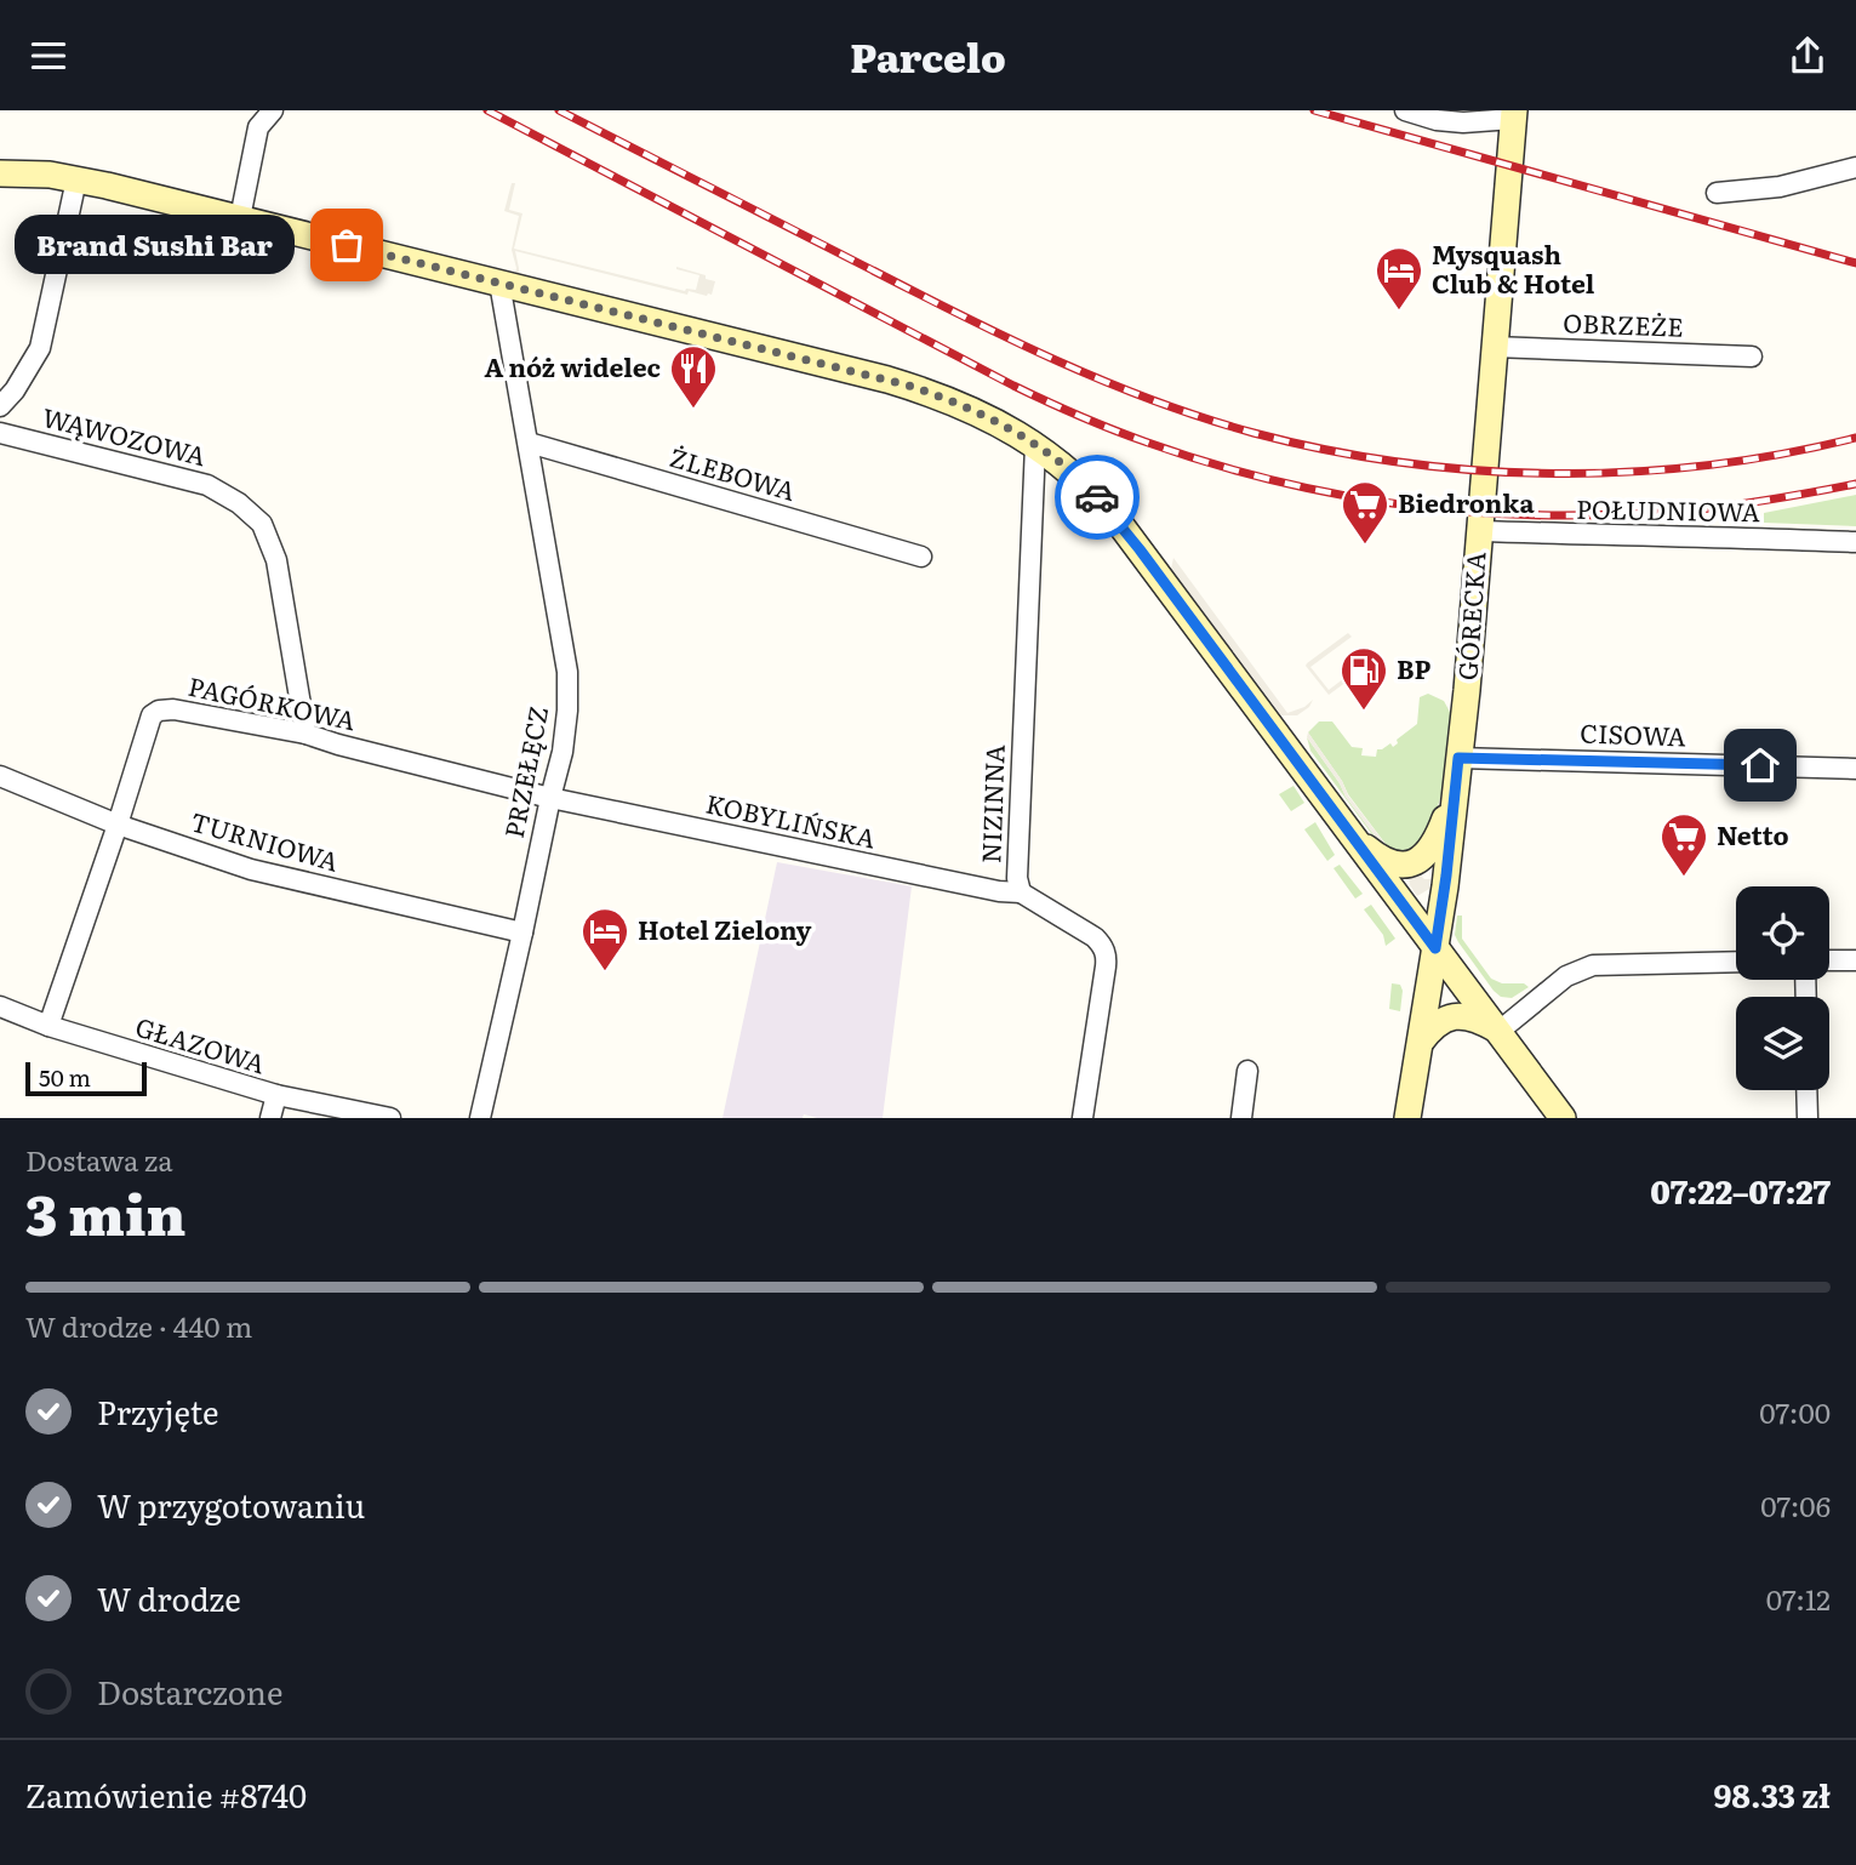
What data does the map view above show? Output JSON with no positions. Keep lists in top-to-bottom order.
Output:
{
  "streets": {
    "street": [
      "OBRZEŻE",
      "WĄWOZOWA",
      "ŻLEBOWA",
      "POŁUDNIOWA",
      "GÓRECKA",
      "PAGÓRKOWA",
      "CISOWA",
      "PRZEŁĘCZ",
      "NIZINNA",
      "KOBYLIŃSKA",
      "TURNIOWA",
      "GŁAZOWA"
    ]
  },
  "crossings": [
    ["OBRZEŻE", "GÓRECKA"],
    ["WĄWOZOWA", "PAGÓRKOWA"],
    ["ŻLEBOWA", "PRZEŁĘCZ"],
    ["POŁUDNIOWA", "GÓRECKA"],
    ["GÓRECKA", "CISOWA"],
    ["PAGÓRKOWA", "PRZEŁĘCZ"],
    ["PAGÓRKOWA", "KOBYLIŃSKA"],
    ["PAGÓRKOWA", "TURNIOWA"],
    ["PAGÓRKOWA", "GŁAZOWA"],
    ["PRZEŁĘCZ", "KOBYLIŃSKA"],
    ["PRZEŁĘCZ", "TURNIOWA"],
    ["NIZINNA", "KOBYLIŃSKA"]
  ],
  "places": {
    "other": ["Brand Sushi Bar"],
    "hotel": ["Mysquash Club & Hotel", "Hotel Zielony"],
    "restaurant": ["A nóż widelec"],
    "supermarket": ["Biedronka", "Netto"],
    "fuel station": ["BP"]
  },
  "scale_bar": "50 m",
  "page": {
    "header": "Parcelo",
    "bubble": "Brand Sushi Bar",
    "scale": "50 m",
    "heading": ["3 min", "Dostawa za", "07:22–07:27"],
    "panel": ["Zamówienie #8740", "98.33 zł"],
    "bar": "W drodze · 440 m",
    "list": [
      ["Przyjęte", "07:00"],
      ["W przygotowaniu", "07:06"],
      ["W drodze", "07:12"],
      "Dostarczone"
    ]
  }
}
